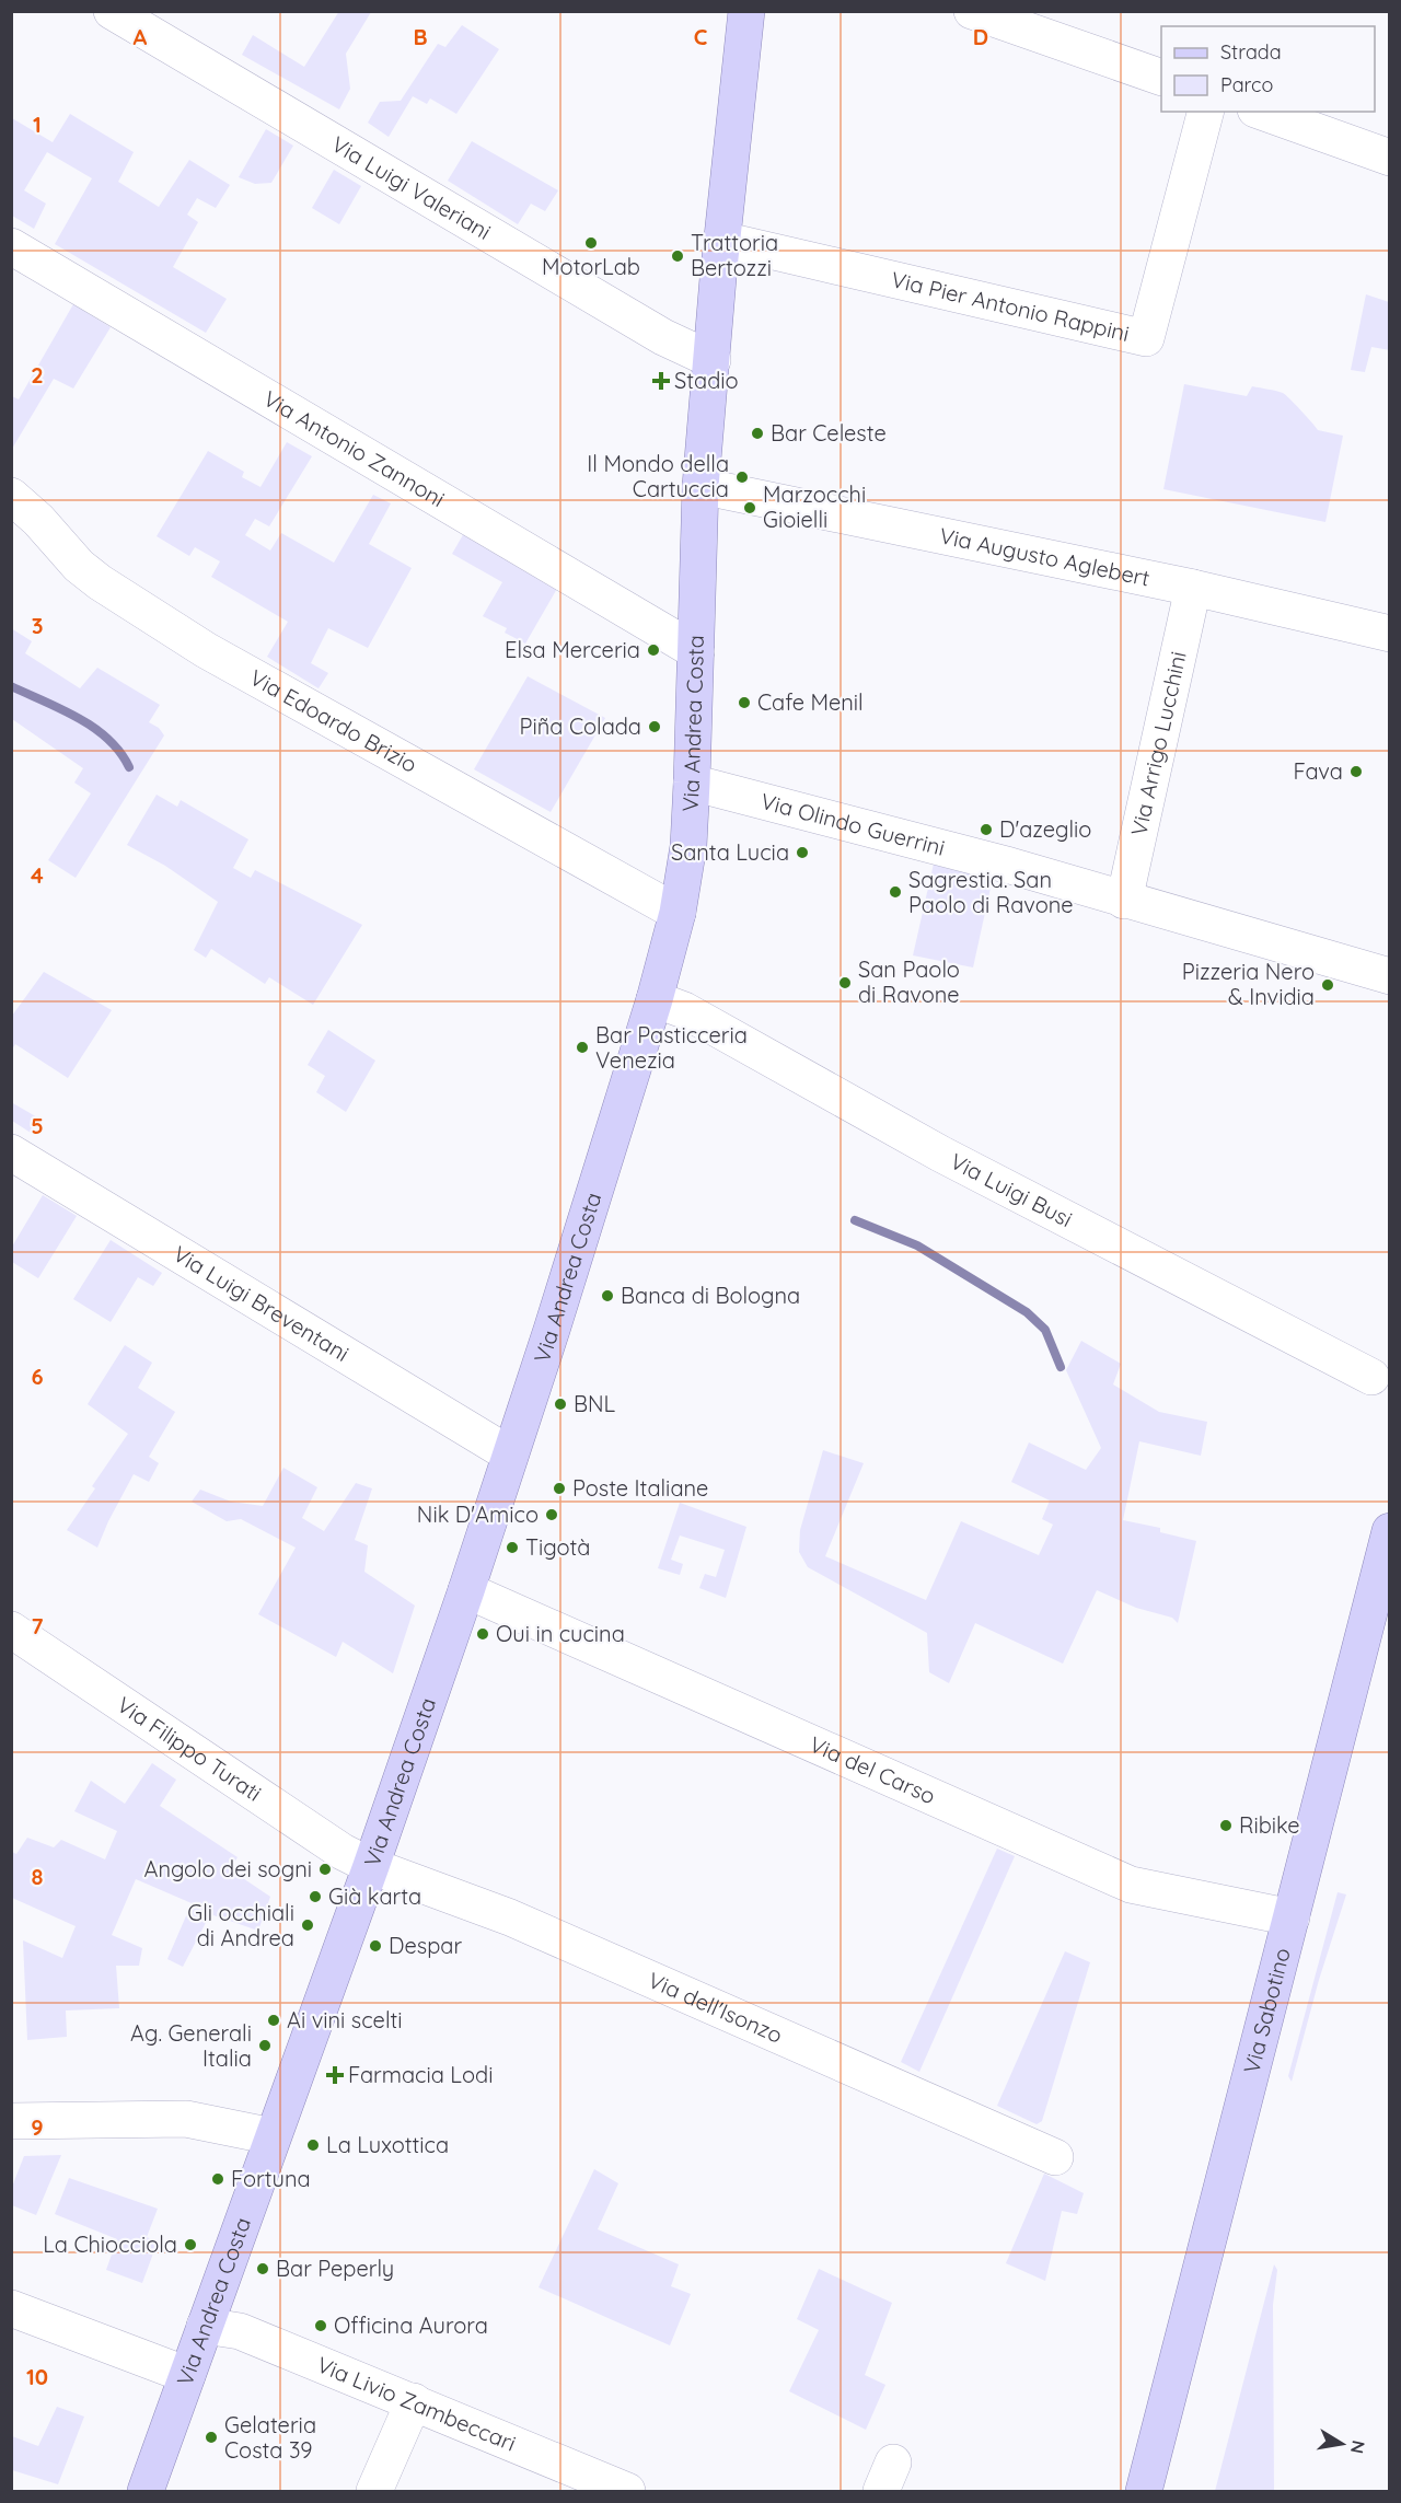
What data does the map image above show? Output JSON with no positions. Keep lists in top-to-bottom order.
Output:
{
  "streets": {
    "main road": ["Via Andrea Costa", "Via Sabotino"],
    "street": [
      "Via Luigi Valeriani",
      "Via Pier Antonio Rappini",
      "Via Antonio Zannoni",
      "Via Augusto Aglebert",
      "Via Edoardo Brizio",
      "Via Arrigo Lucchini",
      "Via Olindo Guerrini",
      "Via Luigi Busi",
      "Via Luigi Breventani",
      "Via Filippo Turati",
      "Via del Carso",
      "Via dell'Isonzo",
      "Via Livio Zambeccari"
    ]
  },
  "crossings": [
    ["Via Luigi Valeriani", "Via Andrea Costa"],
    ["Via Pier Antonio Rappini", "Via Andrea Costa"],
    ["Via Antonio Zannoni", "Via Andrea Costa"],
    ["Via Augusto Aglebert", "Via Andrea Costa"],
    ["Via Augusto Aglebert", "Via Arrigo Lucchini"],
    ["Via Edoardo Brizio", "Via Andrea Costa"],
    ["Via Andrea Costa", "Via Olindo Guerrini"],
    ["Via Andrea Costa", "Via Luigi Busi"],
    ["Via Andrea Costa", "Via Luigi Breventani"],
    ["Via Andrea Costa", "Via Filippo Turati"],
    ["Via Andrea Costa", "Via del Carso"],
    ["Via Andrea Costa", "Via dell'Isonzo"],
    ["Via Andrea Costa", "Via Livio Zambeccari"],
    ["Via Arrigo Lucchini", "Via Olindo Guerrini"],
    ["Via Filippo Turati", "Via dell'Isonzo"],
    ["Via del Carso", "Via Sabotino"]
  ],
  "places": {
    "other": [
      "MotorLab",
      "Trattoria Bertozzi",
      "Bar Celeste",
      "Il Mondo della Cartuccia",
      "Marzocchi Gioielli",
      "Elsa Merceria",
      "Cafe Menil",
      "Piña Colada",
      "Fava",
      "D'azeglio",
      "Santa Lucia",
      "Sagrestia. San Paolo di Ravone",
      "San Paolo di Ravone",
      "Pizzeria Nero & Invidia",
      "Bar Pasticceria Venezia",
      "Banca di Bologna",
      "BNL",
      "Poste Italiane",
      "Nik D'Amico",
      "Tigotà",
      "Oui in cucina",
      "Ribike",
      "Angolo dei sogni",
      "Già karta",
      "Gli occhiali di Andrea",
      "Despar",
      "Ai vini scelti",
      "Ag. Generali Italia",
      "La Luxottica",
      "Fortuna",
      "La Chiocciola",
      "Bar Peperly",
      "Officina Aurora",
      "Gelateria Costa 39"
    ],
    "health": ["Stadio", "Farmacia Lodi"]
  },
  "legend": ["Strada", "Parco"],
  "north": "right",
  "grid": {
    "columns": [
      "A",
      "B",
      "C",
      "D"
    ],
    "rows": [
      "1",
      "2",
      "3",
      "4",
      "5",
      "6",
      "7",
      "8",
      "9",
      "10"
    ]
  }
}
